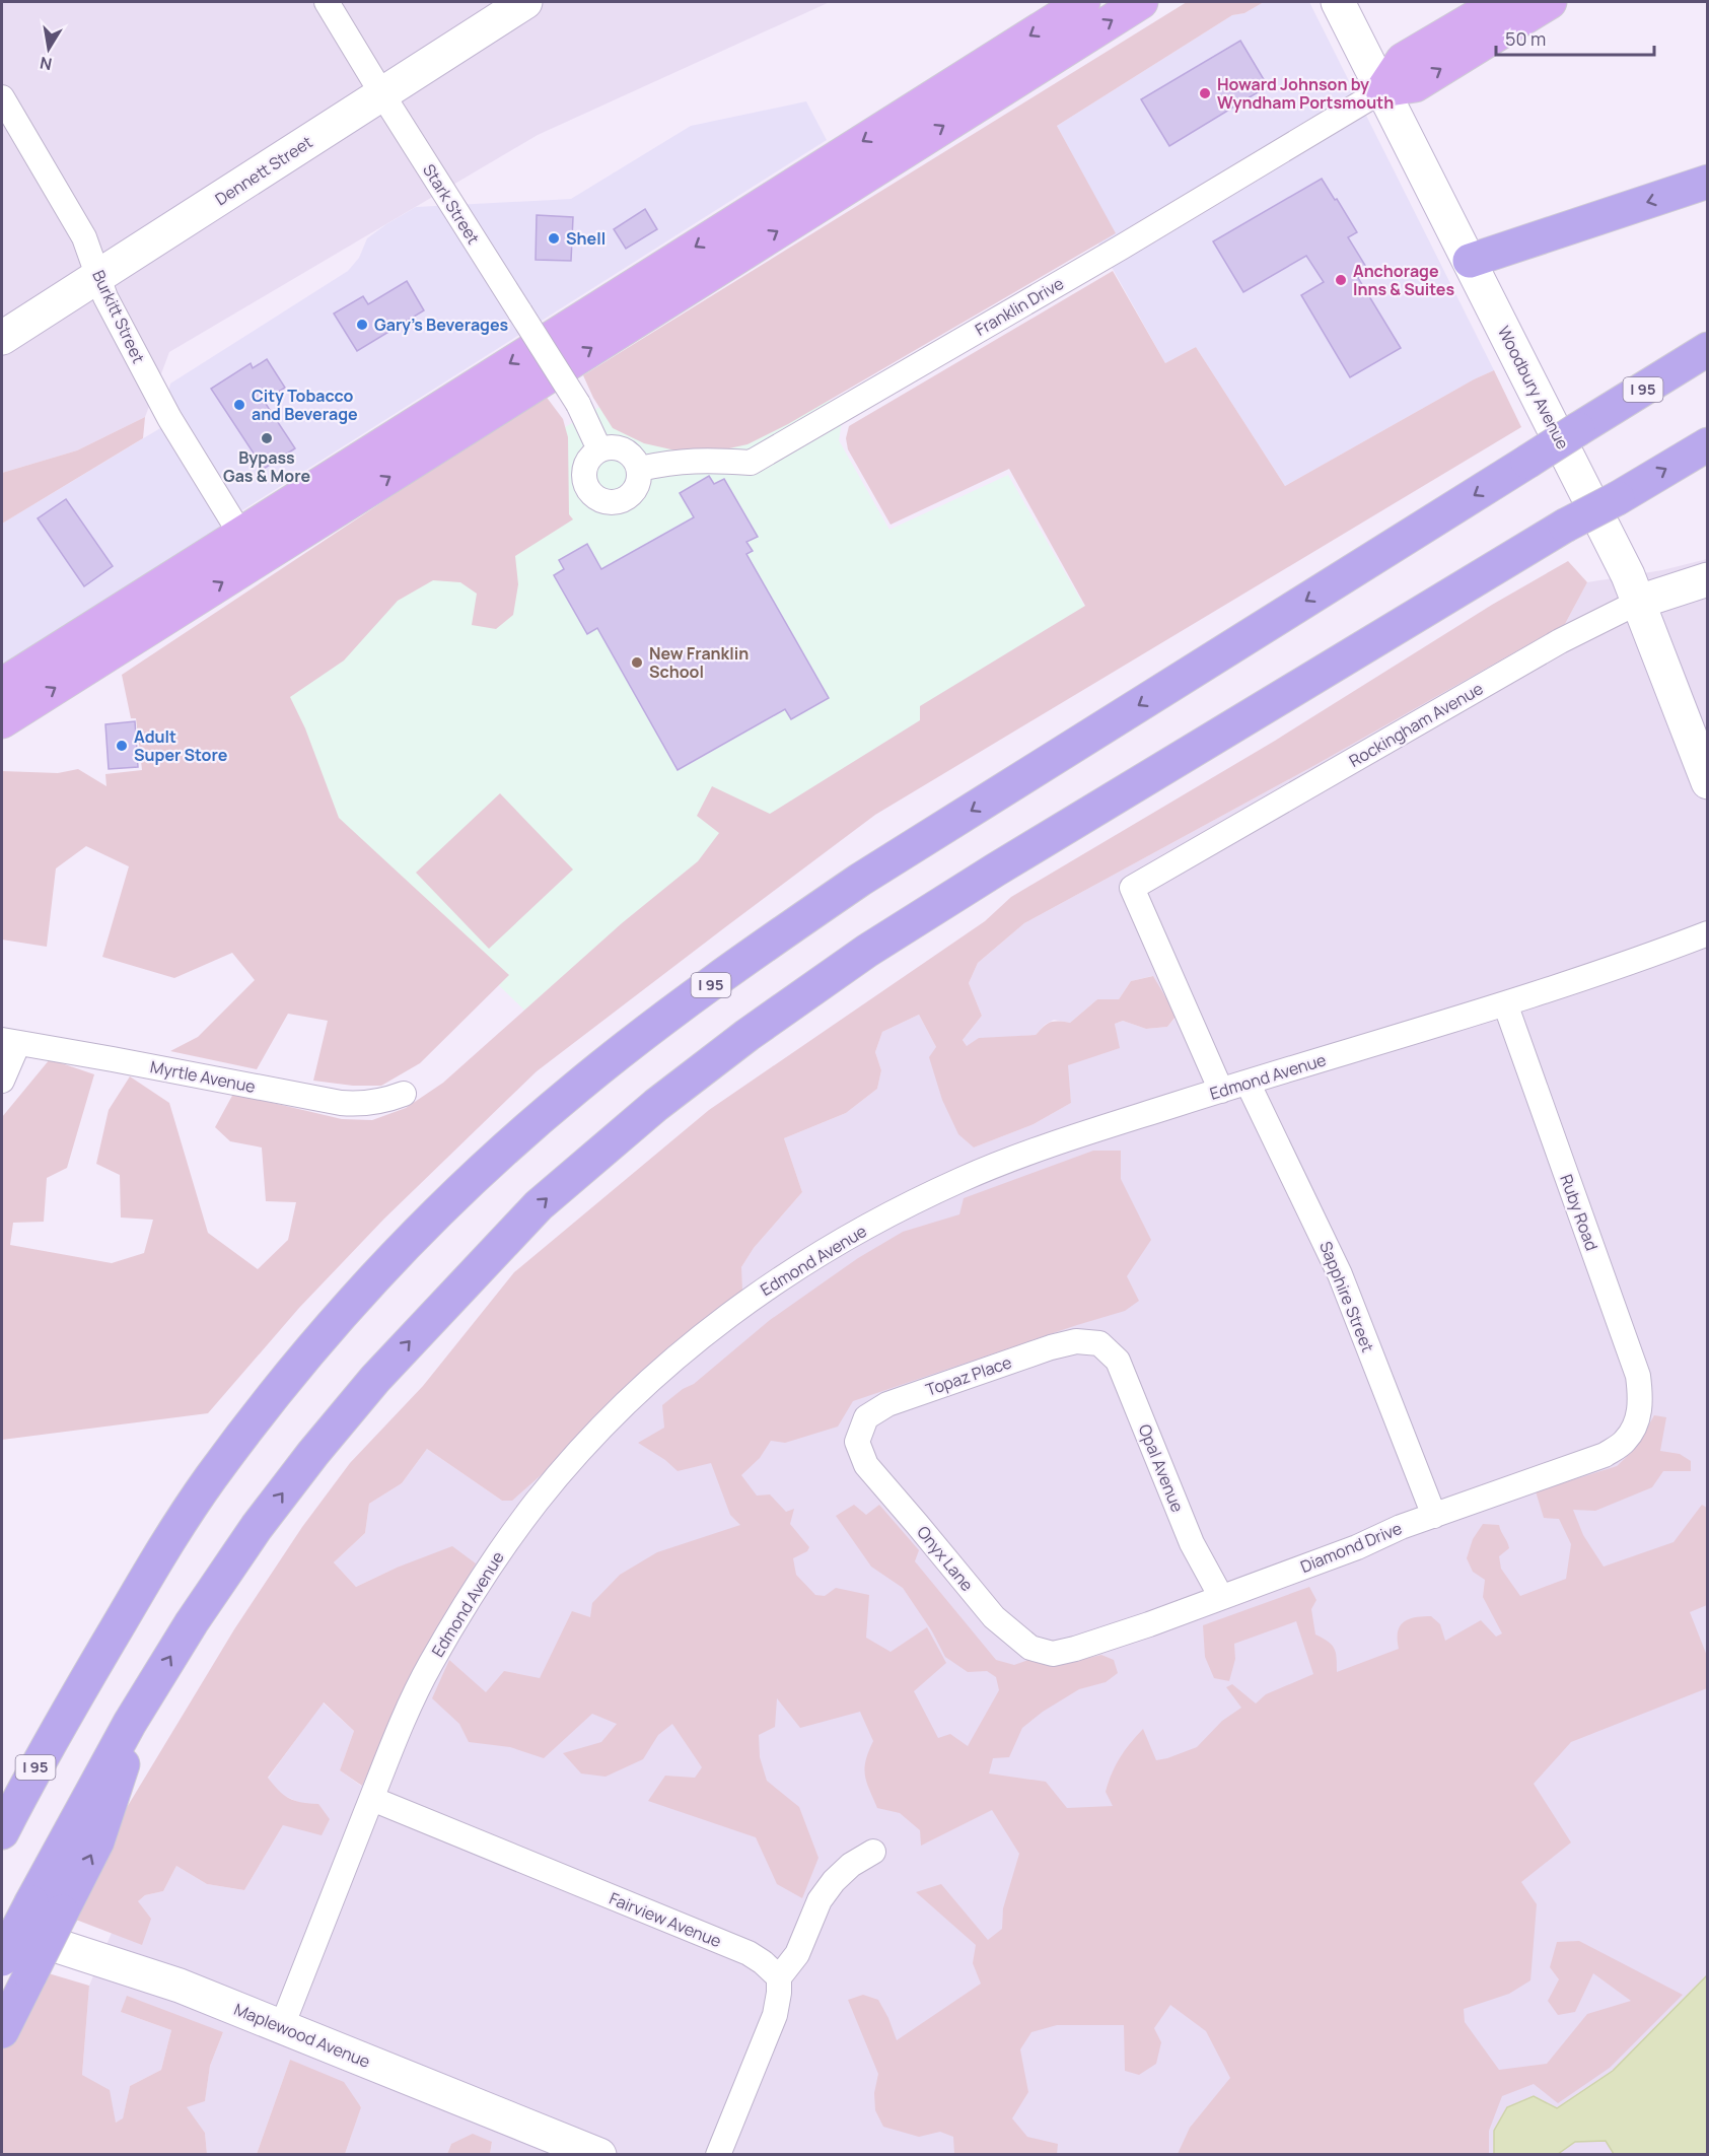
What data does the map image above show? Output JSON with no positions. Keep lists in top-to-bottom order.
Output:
{
  "streets": {
    "highway": ["I 95"],
    "street": [
      "Dennett Street",
      "Stark Street",
      "Franklin Drive",
      "Burkitt Street",
      "Woodbury Avenue",
      "Rockingham Avenue",
      "Myrtle Avenue",
      "Edmond Avenue",
      "Ruby Road",
      "Sapphire Street",
      "Topaz Place",
      "Opal Avenue",
      "Diamond Drive",
      "Onyx Lane",
      "Fairview Avenue",
      "Maplewood Avenue"
    ]
  },
  "crossings": [
    ["Dennett Street", "Stark Street"],
    ["Dennett Street", "Burkitt Street"],
    ["Stark Street", "Franklin Drive"],
    ["Franklin Drive", "Woodbury Avenue"],
    ["Woodbury Avenue", "Rockingham Avenue"],
    ["Rockingham Avenue", "Edmond Avenue"],
    ["Edmond Avenue", "Ruby Road"],
    ["Edmond Avenue", "Sapphire Street"],
    ["Edmond Avenue", "Fairview Avenue"],
    ["Edmond Avenue", "Maplewood Avenue"],
    ["Ruby Road", "Diamond Drive"],
    ["Sapphire Street", "Diamond Drive"],
    ["Topaz Place", "Opal Avenue"],
    ["Topaz Place", "Onyx Lane"],
    ["Opal Avenue", "Diamond Drive"],
    ["Diamond Drive", "Onyx Lane"]
  ],
  "places": [
    "Howard Johnson by Wyndham Portsmouth",
    "Shell",
    "Anchorage Inns & Suites",
    "Gary's Beverages",
    "City Tobacco and Beverage",
    "Bypass Gas & More",
    "New Franklin School",
    "Adult Super Store"
  ],
  "scale_bar": "50 m",
  "north": "bottom"
}
